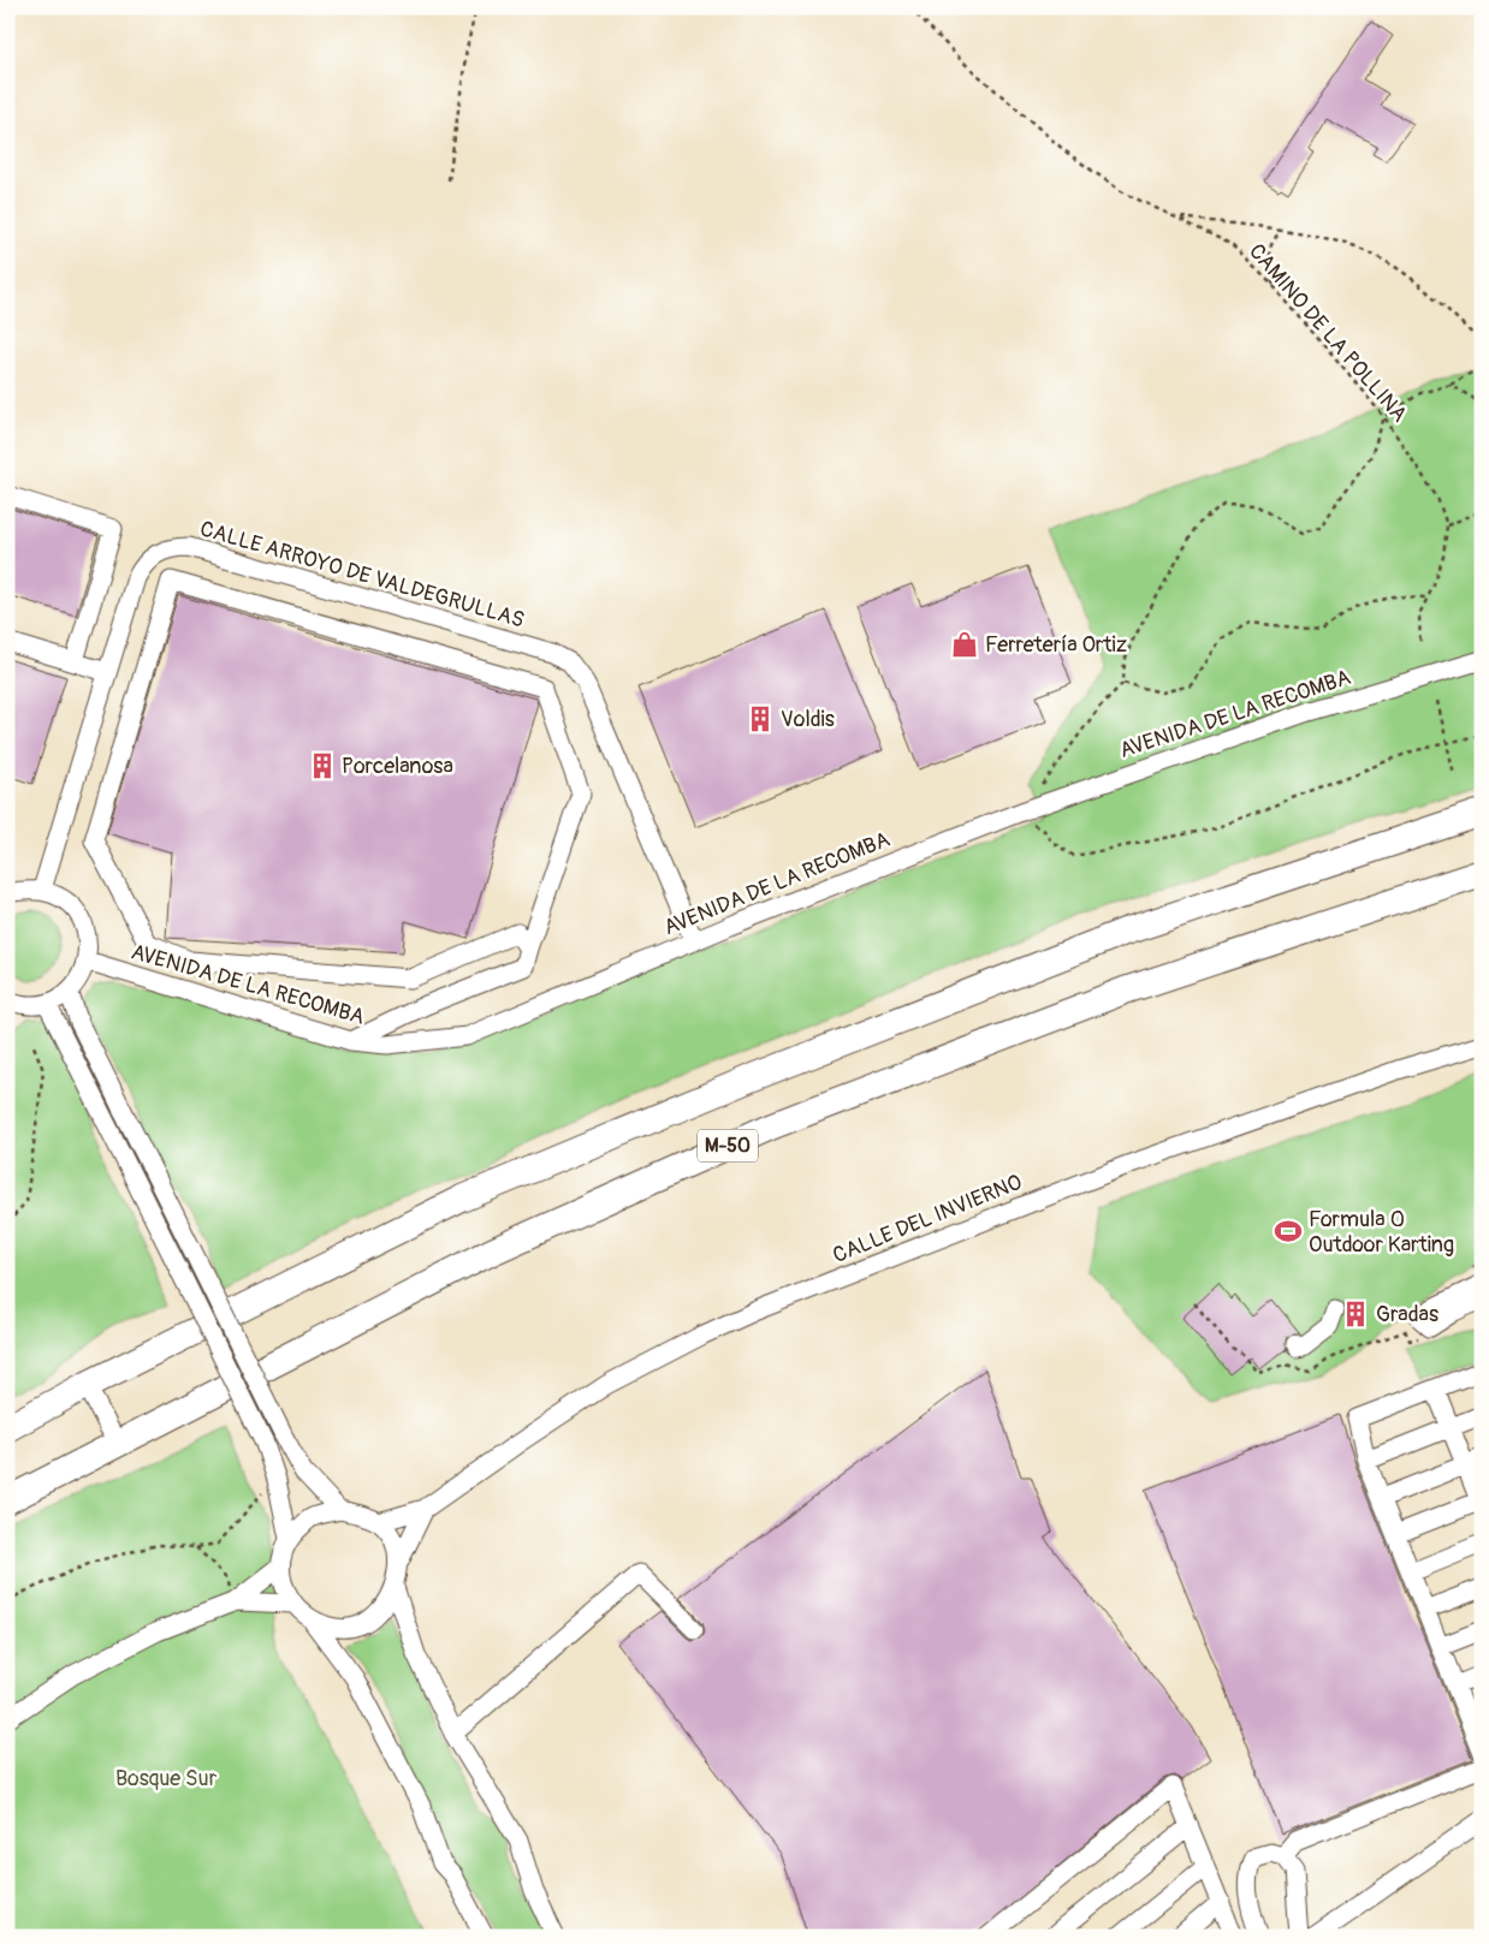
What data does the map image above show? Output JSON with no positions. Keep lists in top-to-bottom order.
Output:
{
  "streets": {
    "highway": ["M-50"],
    "street": ["CALLE ARROYO DE VALDEGRULLAS", "AVENIDA DE LA RECOMBA", "CALLE DEL INVIERNO"],
    "path": ["CAMINO DE LA POLLINA"]
  },
  "crossings": [
    ["CALLE ARROYO DE VALDEGRULLAS", "AVENIDA DE LA RECOMBA"]
  ],
  "parks": ["Bosque Sur"],
  "places": {
    "shop": ["Ferretería Ortiz"],
    "building": ["Voldis", "Porcelanosa", "Gradas"],
    "sports": ["Formula 0 Outdoor Karting"]
  }
}
